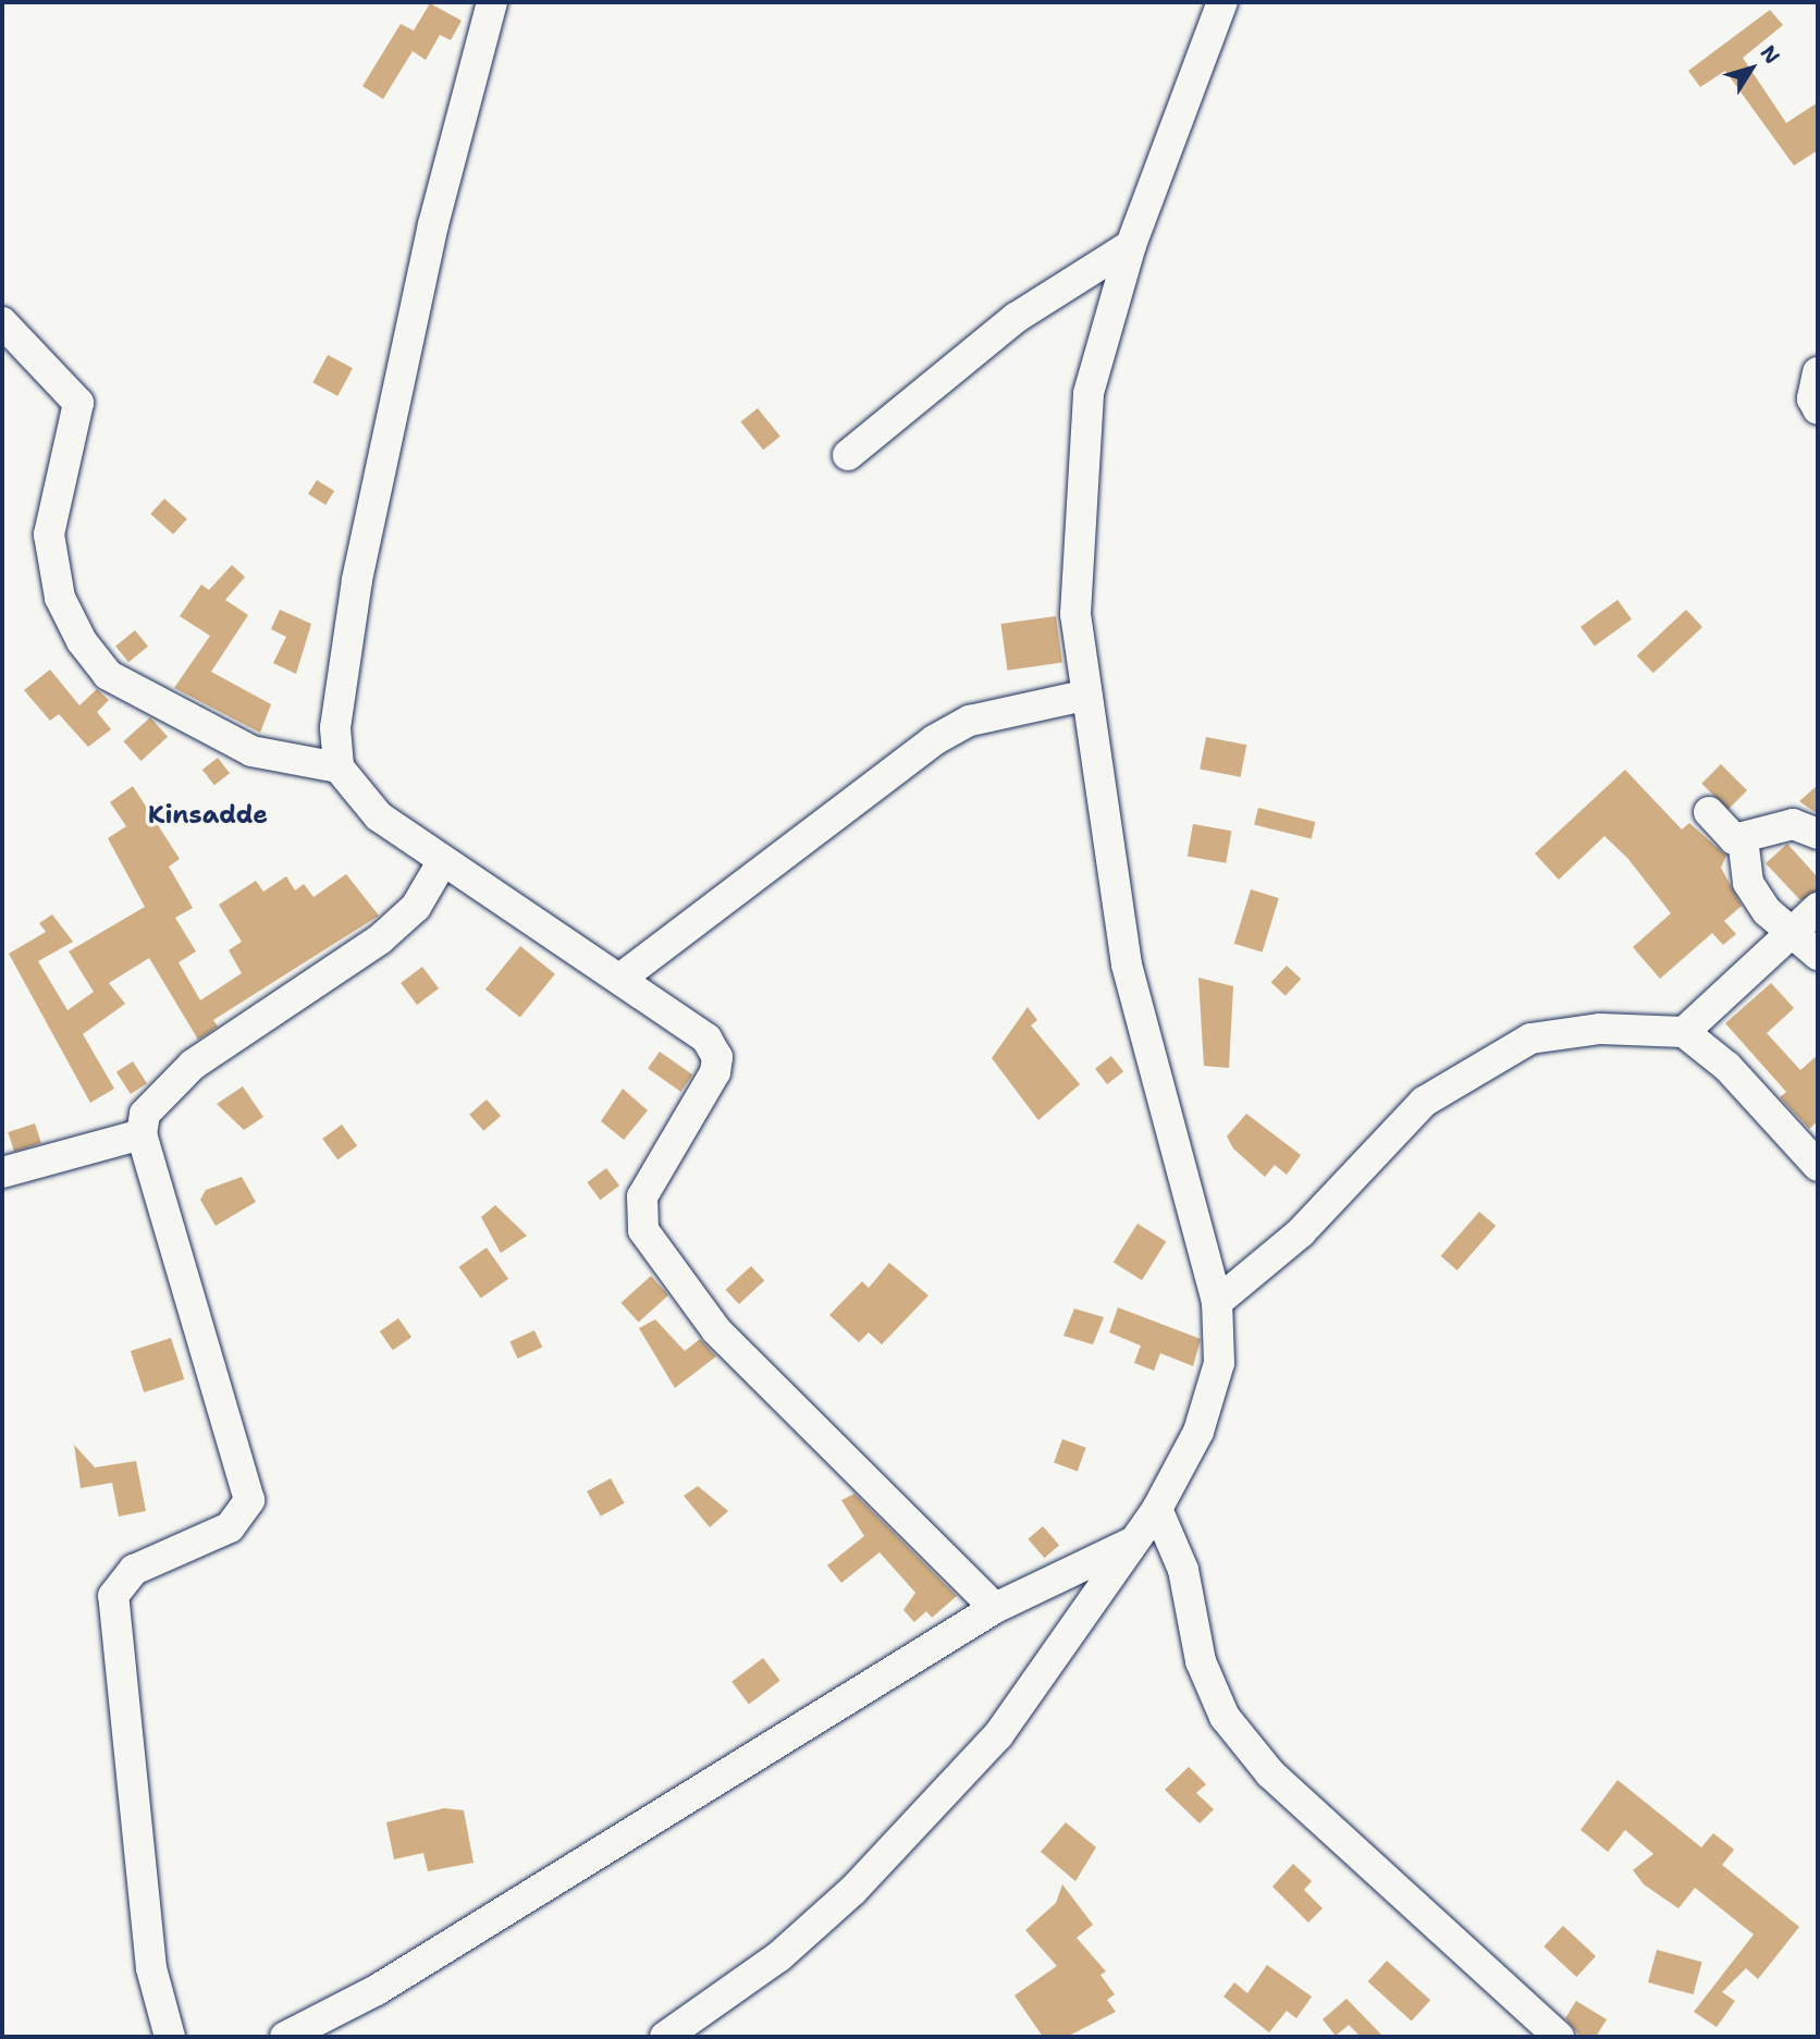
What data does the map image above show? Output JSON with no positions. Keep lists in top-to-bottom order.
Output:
{
  "districts": ["Kinsadde"],
  "north": "top right"
}
